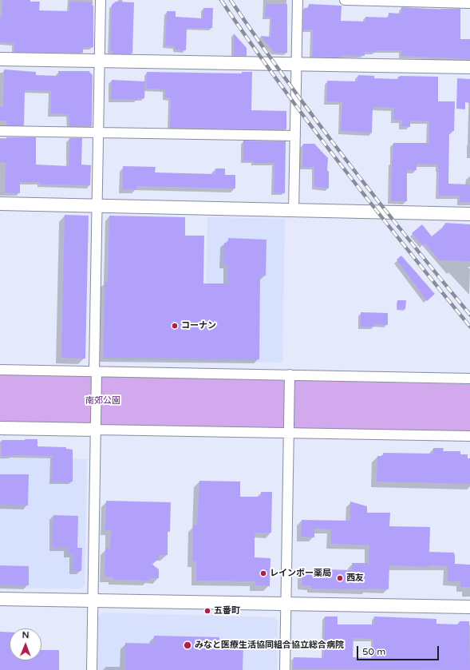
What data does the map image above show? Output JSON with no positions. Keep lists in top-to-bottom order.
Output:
{
  "parks": ["南郊公園"],
  "places": [
    "コーナン",
    "レインボー薬局",
    "西友",
    "五番町",
    "みなと医療生活協同組合協立総合病院"
  ],
  "scale_bar": "50 m",
  "north": "top"
}
